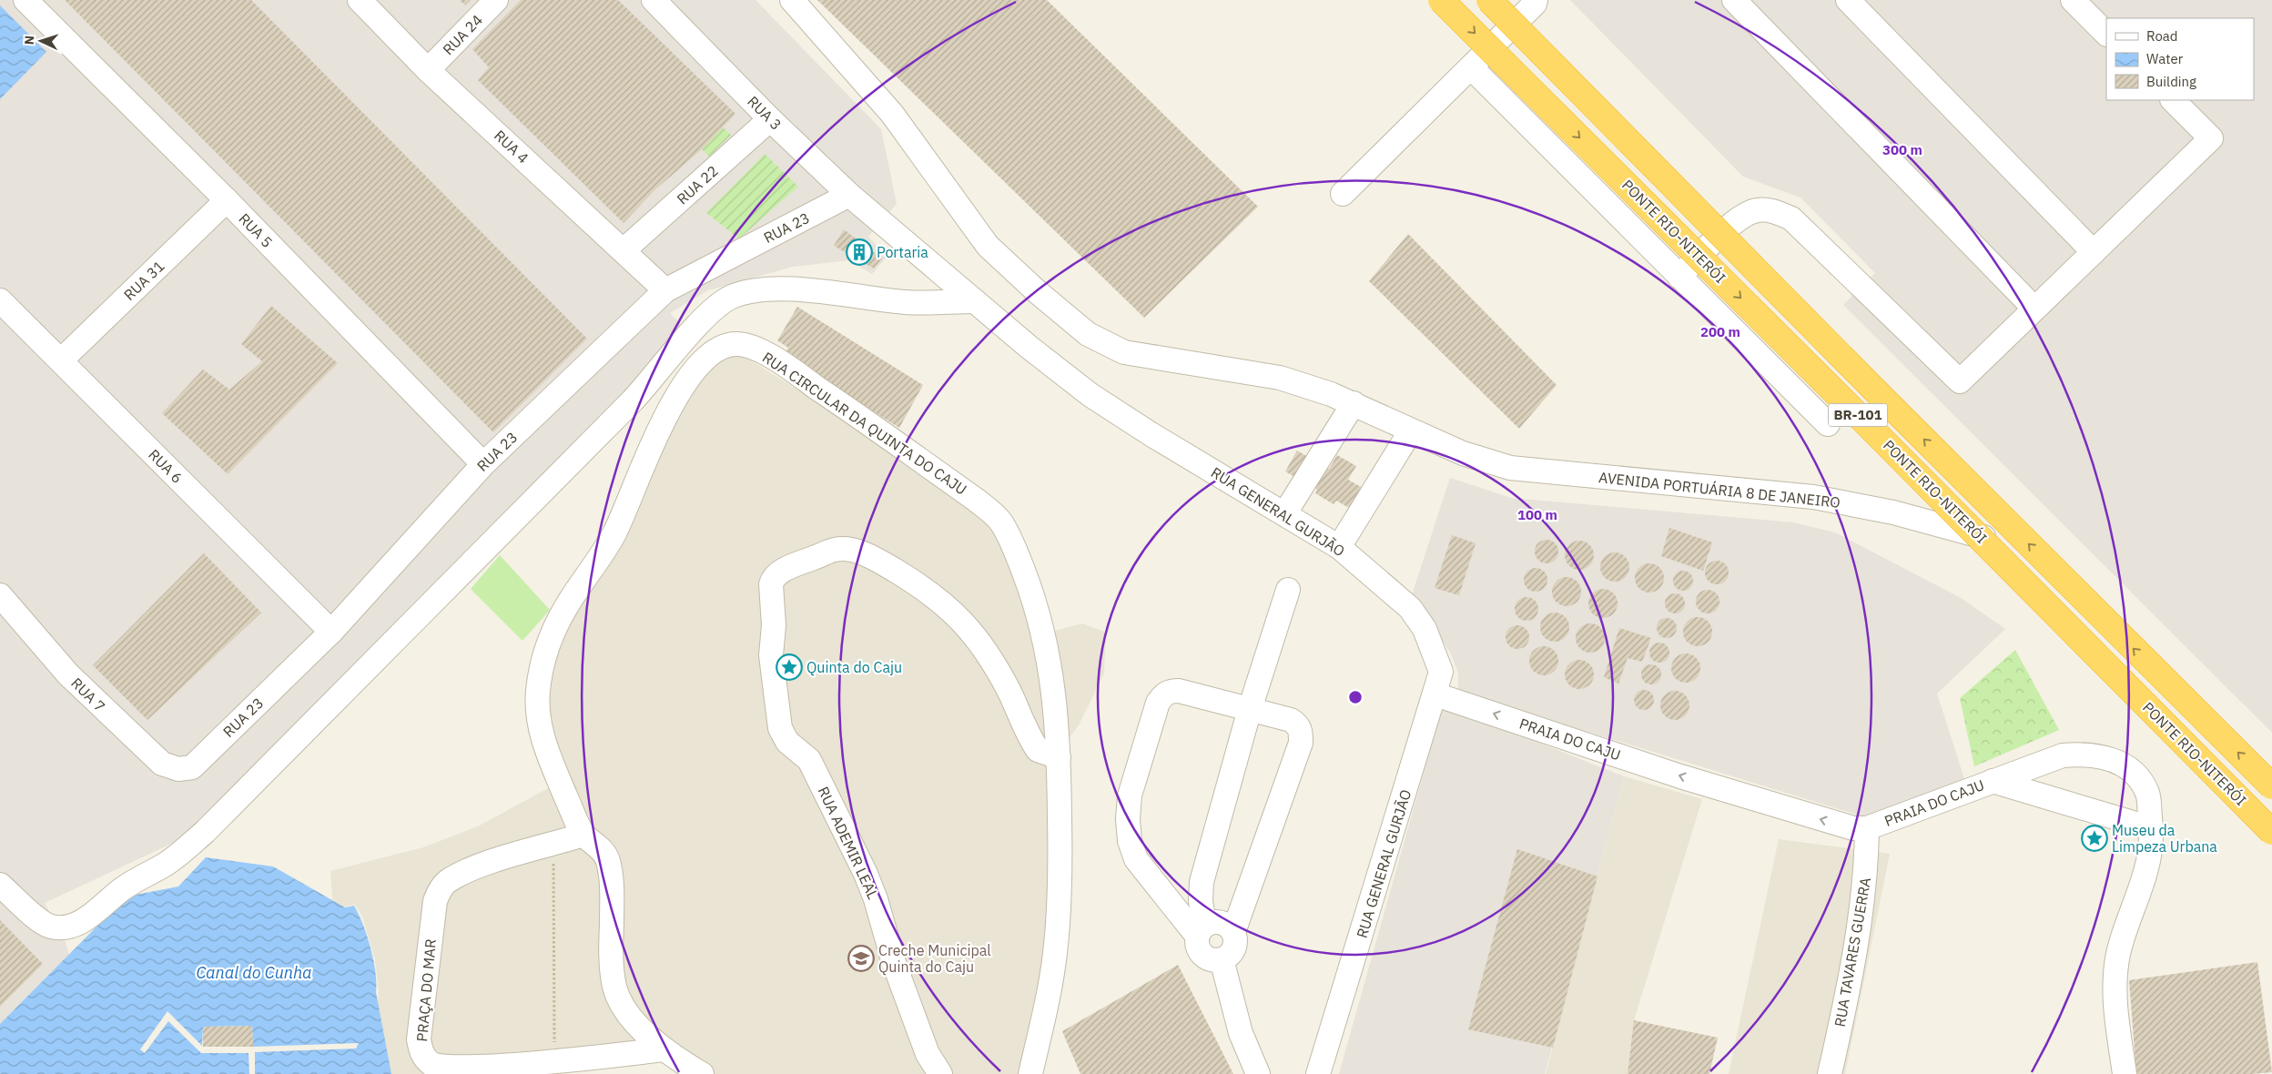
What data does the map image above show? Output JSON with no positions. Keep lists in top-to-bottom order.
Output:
{
  "streets": {
    "highway": ["PONTE RIO-NITERÓI", "BR-101"],
    "street": [
      "RUA 24",
      "RUA 3",
      "RUA 4",
      "RUA 22",
      "RUA 23",
      "RUA 5",
      "RUA 31",
      "RUA CIRCULAR DA QUINTA DO CAJU",
      "RUA 6",
      "AVENIDA PORTUÁRIA 8 DE JANEIRO",
      "RUA GENERAL GURJÃO",
      "RUA 7",
      "PRAIA DO CAJU",
      "RUA ADEMIR LEAL",
      "RUA TAVARES GUERRA",
      "PRAÇA DO MAR"
    ]
  },
  "crossings": [
    ["RUA 24", "RUA 4"],
    ["RUA 3", "RUA 22"],
    ["RUA 3", "RUA 23"],
    ["RUA 3", "RUA GENERAL GURJÃO"],
    ["RUA 4", "RUA 22"],
    ["RUA 4", "RUA 23"],
    ["RUA 23", "RUA 5"],
    ["RUA 23", "RUA 6"],
    ["RUA 23", "RUA 7"],
    ["RUA 5", "RUA 31"],
    ["RUA 31", "RUA 6"],
    ["RUA CIRCULAR DA QUINTA DO CAJU", "RUA ADEMIR LEAL"],
    ["RUA CIRCULAR DA QUINTA DO CAJU", "PRAÇA DO MAR"],
    ["RUA GENERAL GURJÃO", "PRAIA DO CAJU"],
    ["PRAIA DO CAJU", "RUA TAVARES GUERRA"]
  ],
  "one_way": ["PRAIA DO CAJU"],
  "water": ["Canal do Cunha"],
  "places": {
    "building": ["Portaria"],
    "place": ["Quinta do Caju", "Museu da Limpeza Urbana"],
    "school or university": ["Creche Municipal Quinta do Caju"]
  },
  "legend": ["Road", "Water", "Building"],
  "north": "left",
  "rings": ["300 m", "200 m", "100 m"]
}
